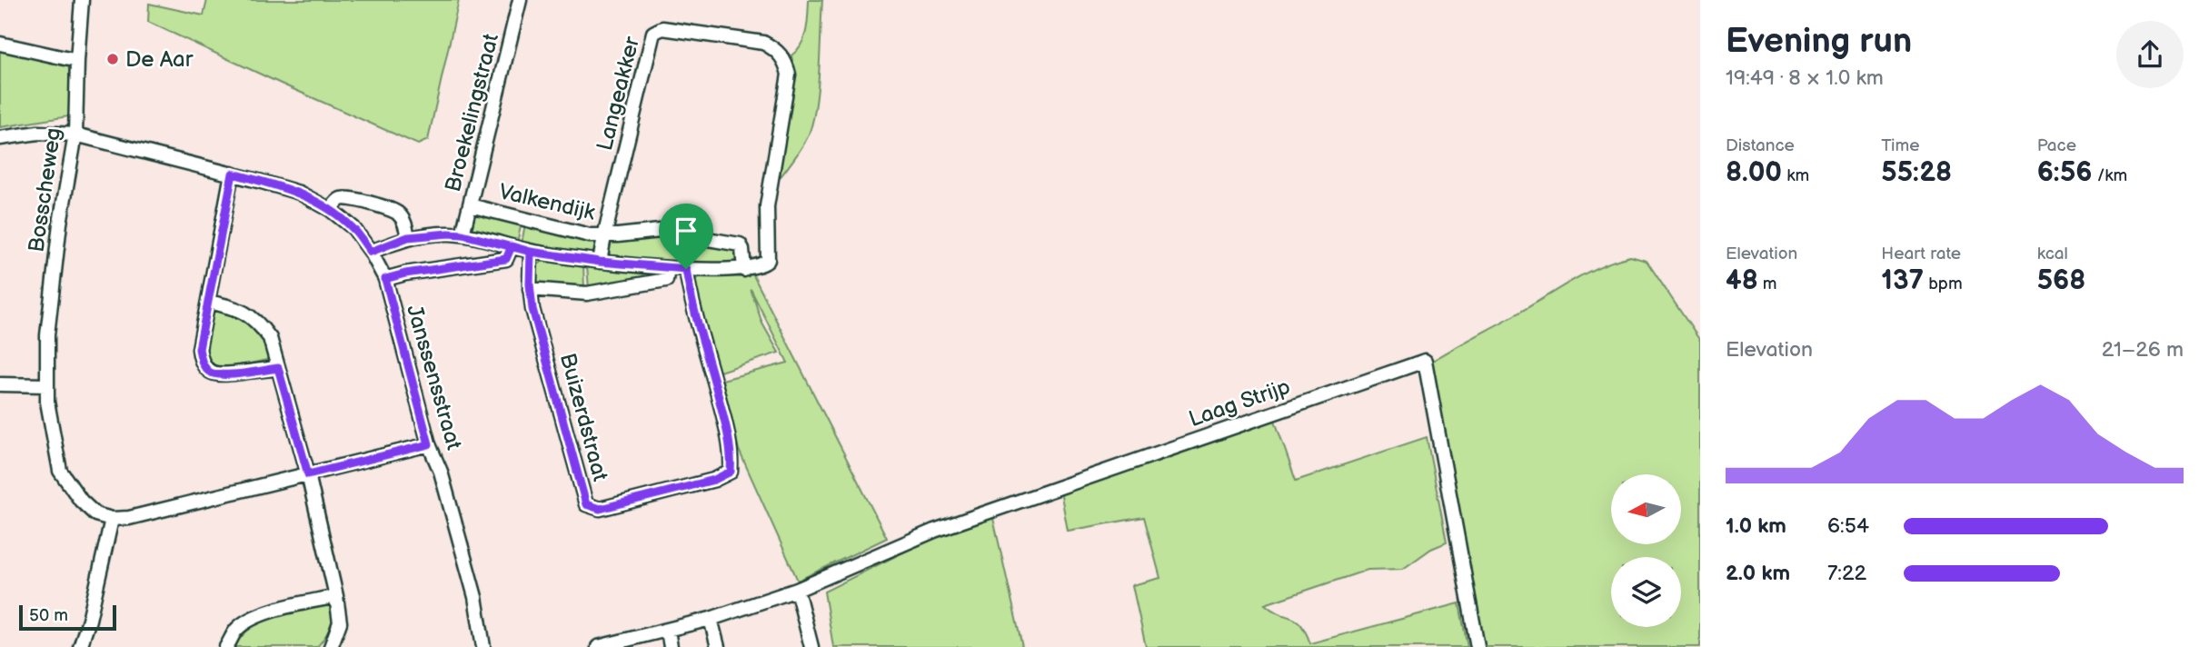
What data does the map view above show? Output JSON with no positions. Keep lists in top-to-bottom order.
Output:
{
  "streets": {
    "street": [
      "Langeakker",
      "Broekelingstraat",
      "Bosscheweg",
      "Valkendijk",
      "Janssensstraat",
      "Laag Strijp",
      "Buizerdstraat"
    ]
  },
  "crossings": [
    ["Langeakker", "Valkendijk"],
    ["Broekelingstraat", "Valkendijk"],
    ["Bosscheweg", "Janssensstraat"]
  ],
  "places": ["De Aar"],
  "scale_bar": "50 m",
  "north": "left",
  "page": {
    "heading": ["Evening run", "19:49 · 8 × 1.0 km"],
    "stats": [
      ["Distance", "8.00 km"],
      ["Time", "55:28"],
      ["Pace", "6:56 /km"],
      ["Elevation", "48 m"],
      ["Heart rate", "137 bpm"],
      ["kcal", "568"]
    ],
    "chart": ["Elevation", "21–26 m"],
    "list": [
      {
        "name": "1.0 km",
        "note": "6:54"
      },
      {
        "name": "2.0 km",
        "note": "7:22"
      }
    ],
    "scale": "50 m"
  }
}
